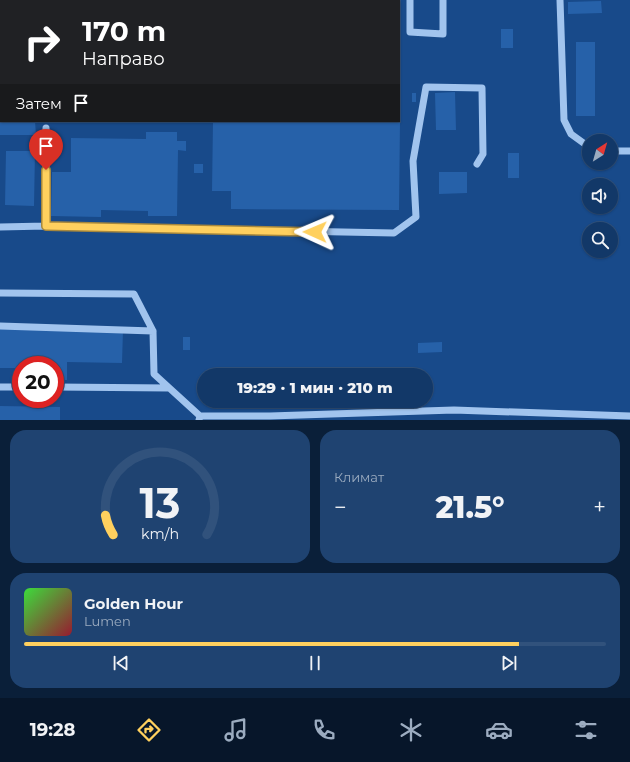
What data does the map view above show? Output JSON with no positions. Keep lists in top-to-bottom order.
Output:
{
  "north": "top right",
  "page": {
    "turn": ["170 m", "Направо"],
    "then": "Затем",
    "limit": "20",
    "trip": "19:29 · 1 мин · 210 m",
    "tile": "Климат",
    "heat": ["−", "21.5°", "+"],
    "song": ["Golden Hour", "Lumen"],
    "tabs": "19:28",
    "gauge": ["13", "km/h"]
  }
}
